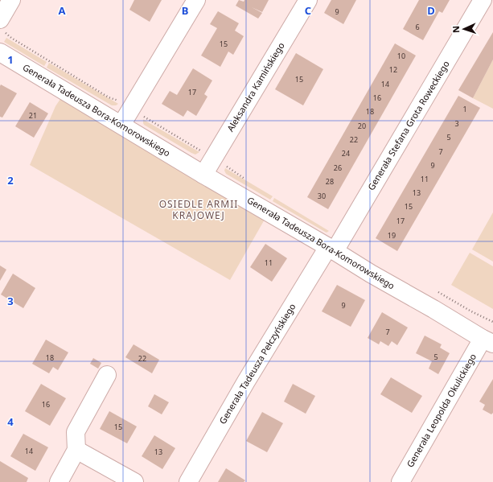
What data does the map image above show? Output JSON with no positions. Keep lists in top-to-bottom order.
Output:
{
  "streets": {
    "street": [
      "Aleksandra Kamińskiego",
      "Generała Tadeusza Bora-Komorowskiego",
      "Generała Stefana Grota Roweckiego",
      "Generała Tadeusza Pełczyńskiego",
      "Generała Leopolda Okulickiego"
    ]
  },
  "crossings": [
    ["Aleksandra Kamińskiego", "Generała Tadeusza Bora-Komorowskiego"],
    ["Generała Tadeusza Bora-Komorowskiego", "Generała Stefana Grota Roweckiego"],
    ["Generała Tadeusza Bora-Komorowskiego", "Generała Tadeusza Pełczyńskiego"],
    ["Generała Tadeusza Bora-Komorowskiego", "Generała Leopolda Okulickiego"],
    ["Generała Stefana Grota Roweckiego", "Generała Tadeusza Pełczyńskiego"]
  ],
  "districts": ["OSIEDLE ARMII KRAJOWEJ"],
  "house_numbers": [
    "9",
    "6",
    "15",
    "10",
    "12",
    "15",
    "14",
    "17",
    "16",
    "1",
    "18",
    "21",
    "3",
    "20",
    "5",
    "22",
    "7",
    "24",
    "9",
    "26",
    "11",
    "28",
    "13",
    "30",
    "15",
    "17",
    "19",
    "11",
    "9",
    "7",
    "5",
    "18",
    "22",
    "16",
    "15",
    "14",
    "13"
  ],
  "north": "left",
  "grid": {
    "columns": [
      "A",
      "B",
      "C",
      "D"
    ],
    "rows": [
      "1",
      "2",
      "3",
      "4"
    ]
  }
}
